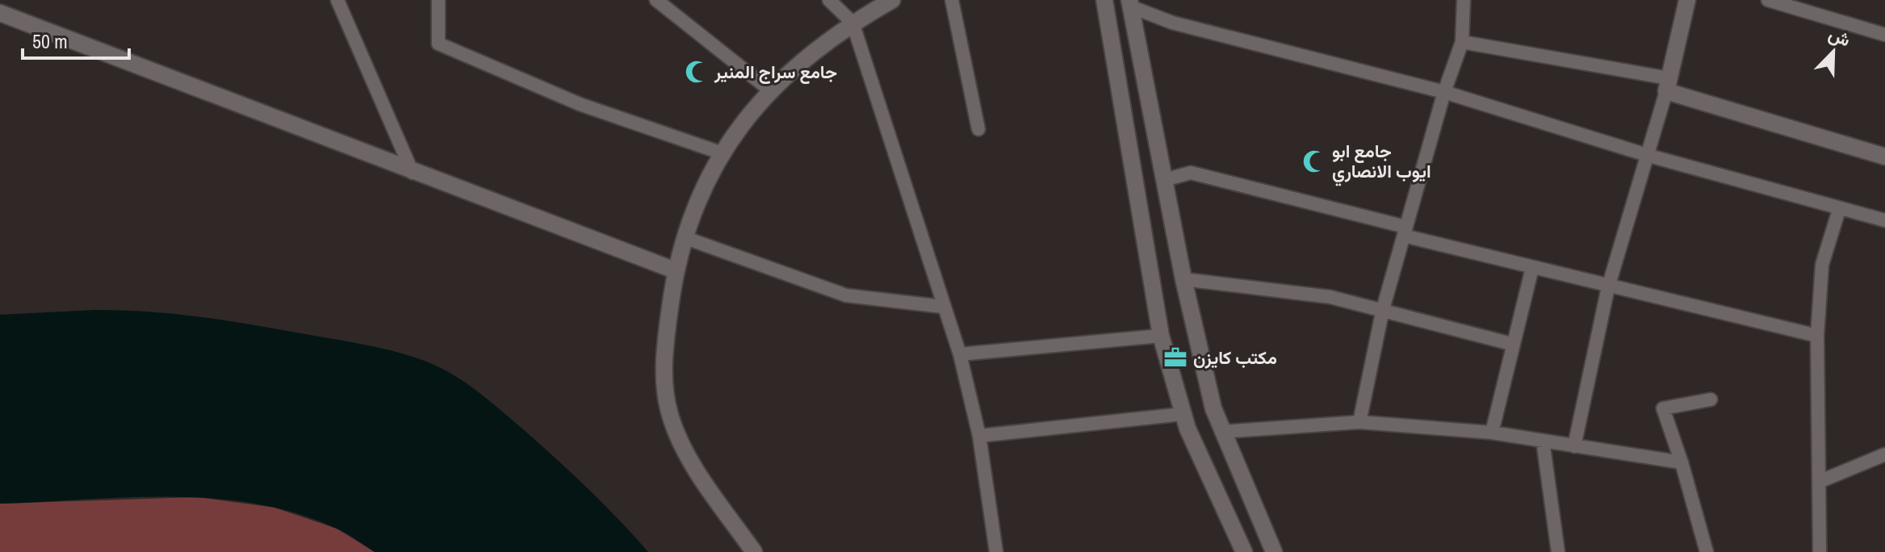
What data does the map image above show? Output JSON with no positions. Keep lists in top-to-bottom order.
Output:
{
  "places": {
    "mosque": ["جامع سراج المنير", "جامع ابو ايوب الانصاري"],
    "office": ["مكتب كايزن"]
  },
  "scale_bar": "50 m",
  "north": "top right"
}
